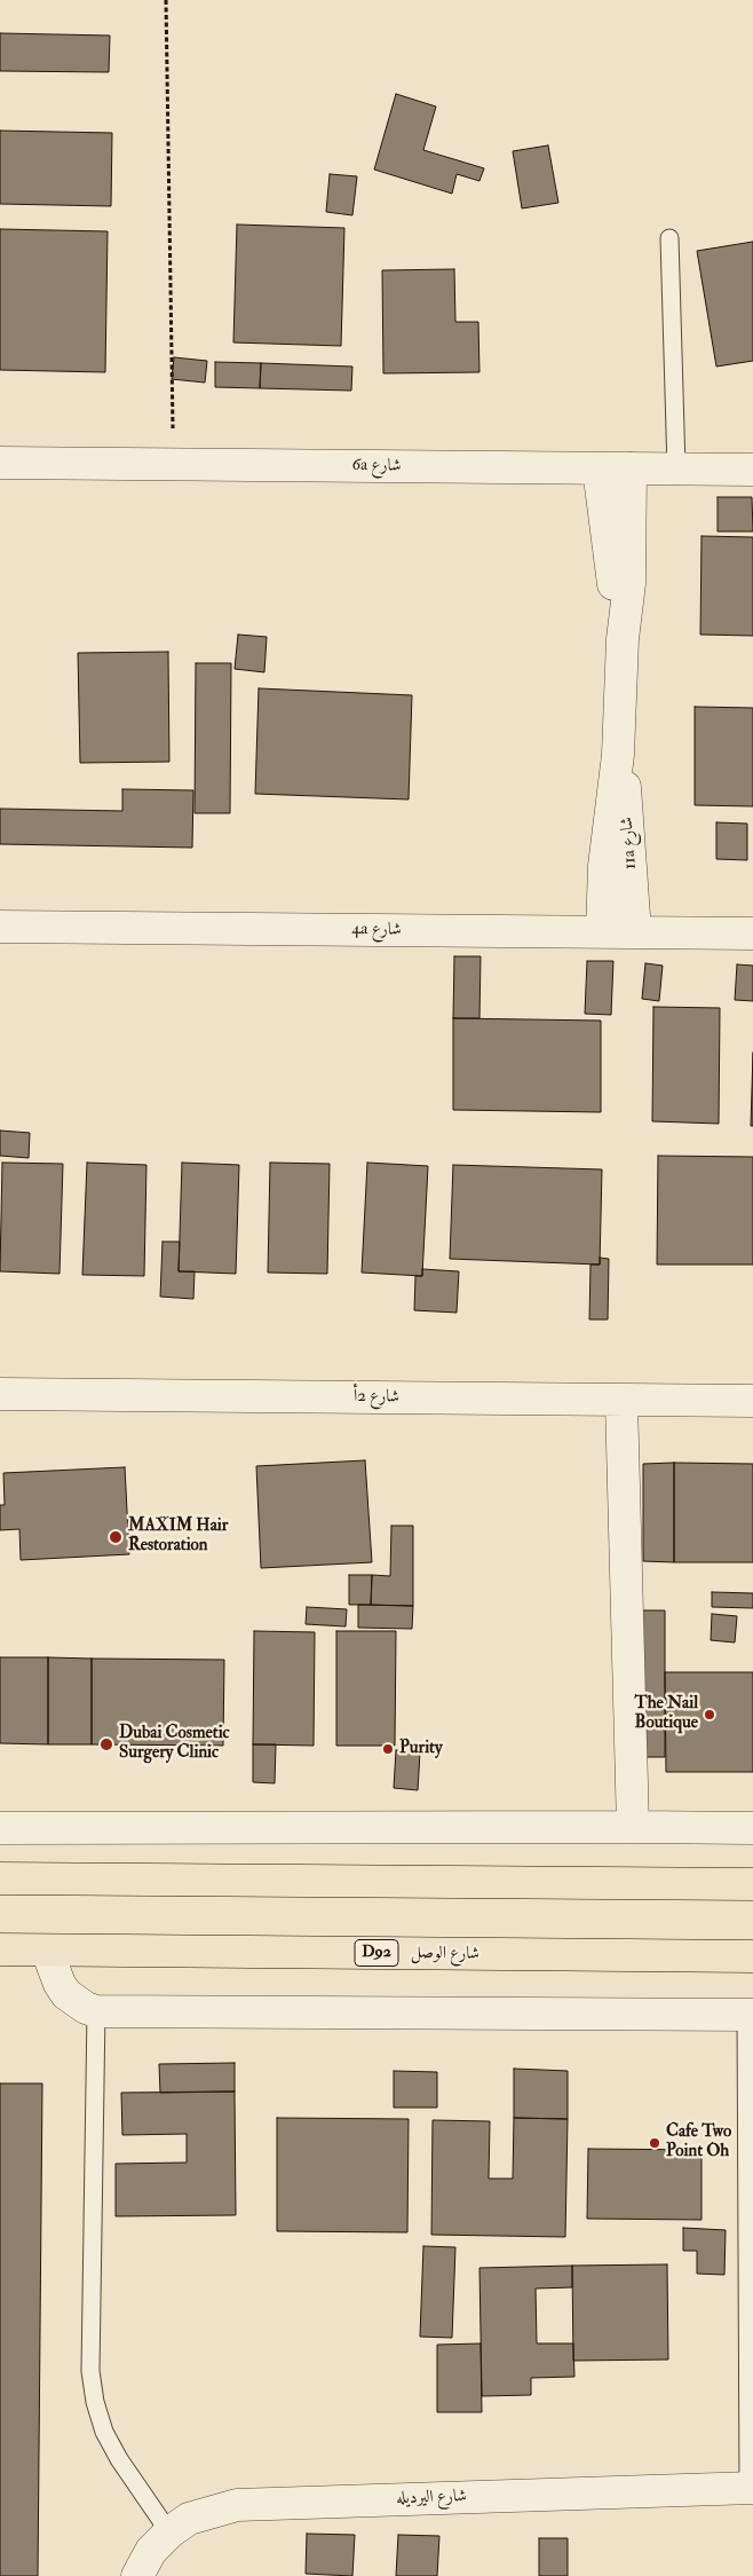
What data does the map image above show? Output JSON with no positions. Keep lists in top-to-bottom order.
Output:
{
  "streets": {
    "main road": ["D92", "شارع الوصل"],
    "street": [
      "6a شارع",
      "11a شارع",
      "4a شارع",
      "شارع 2أ",
      "شارع اليرديله"
    ]
  },
  "crossings": [
    ["6a شارع", "11a شارع"],
    ["11a شارع", "4a شارع"]
  ],
  "places": [
    "MAXIM Hair Restoration",
    "The Nail Boutique",
    "Dubai Cosmetic Surgery Clinic",
    "Purity",
    "Cafe Two Point Oh"
  ]
}
